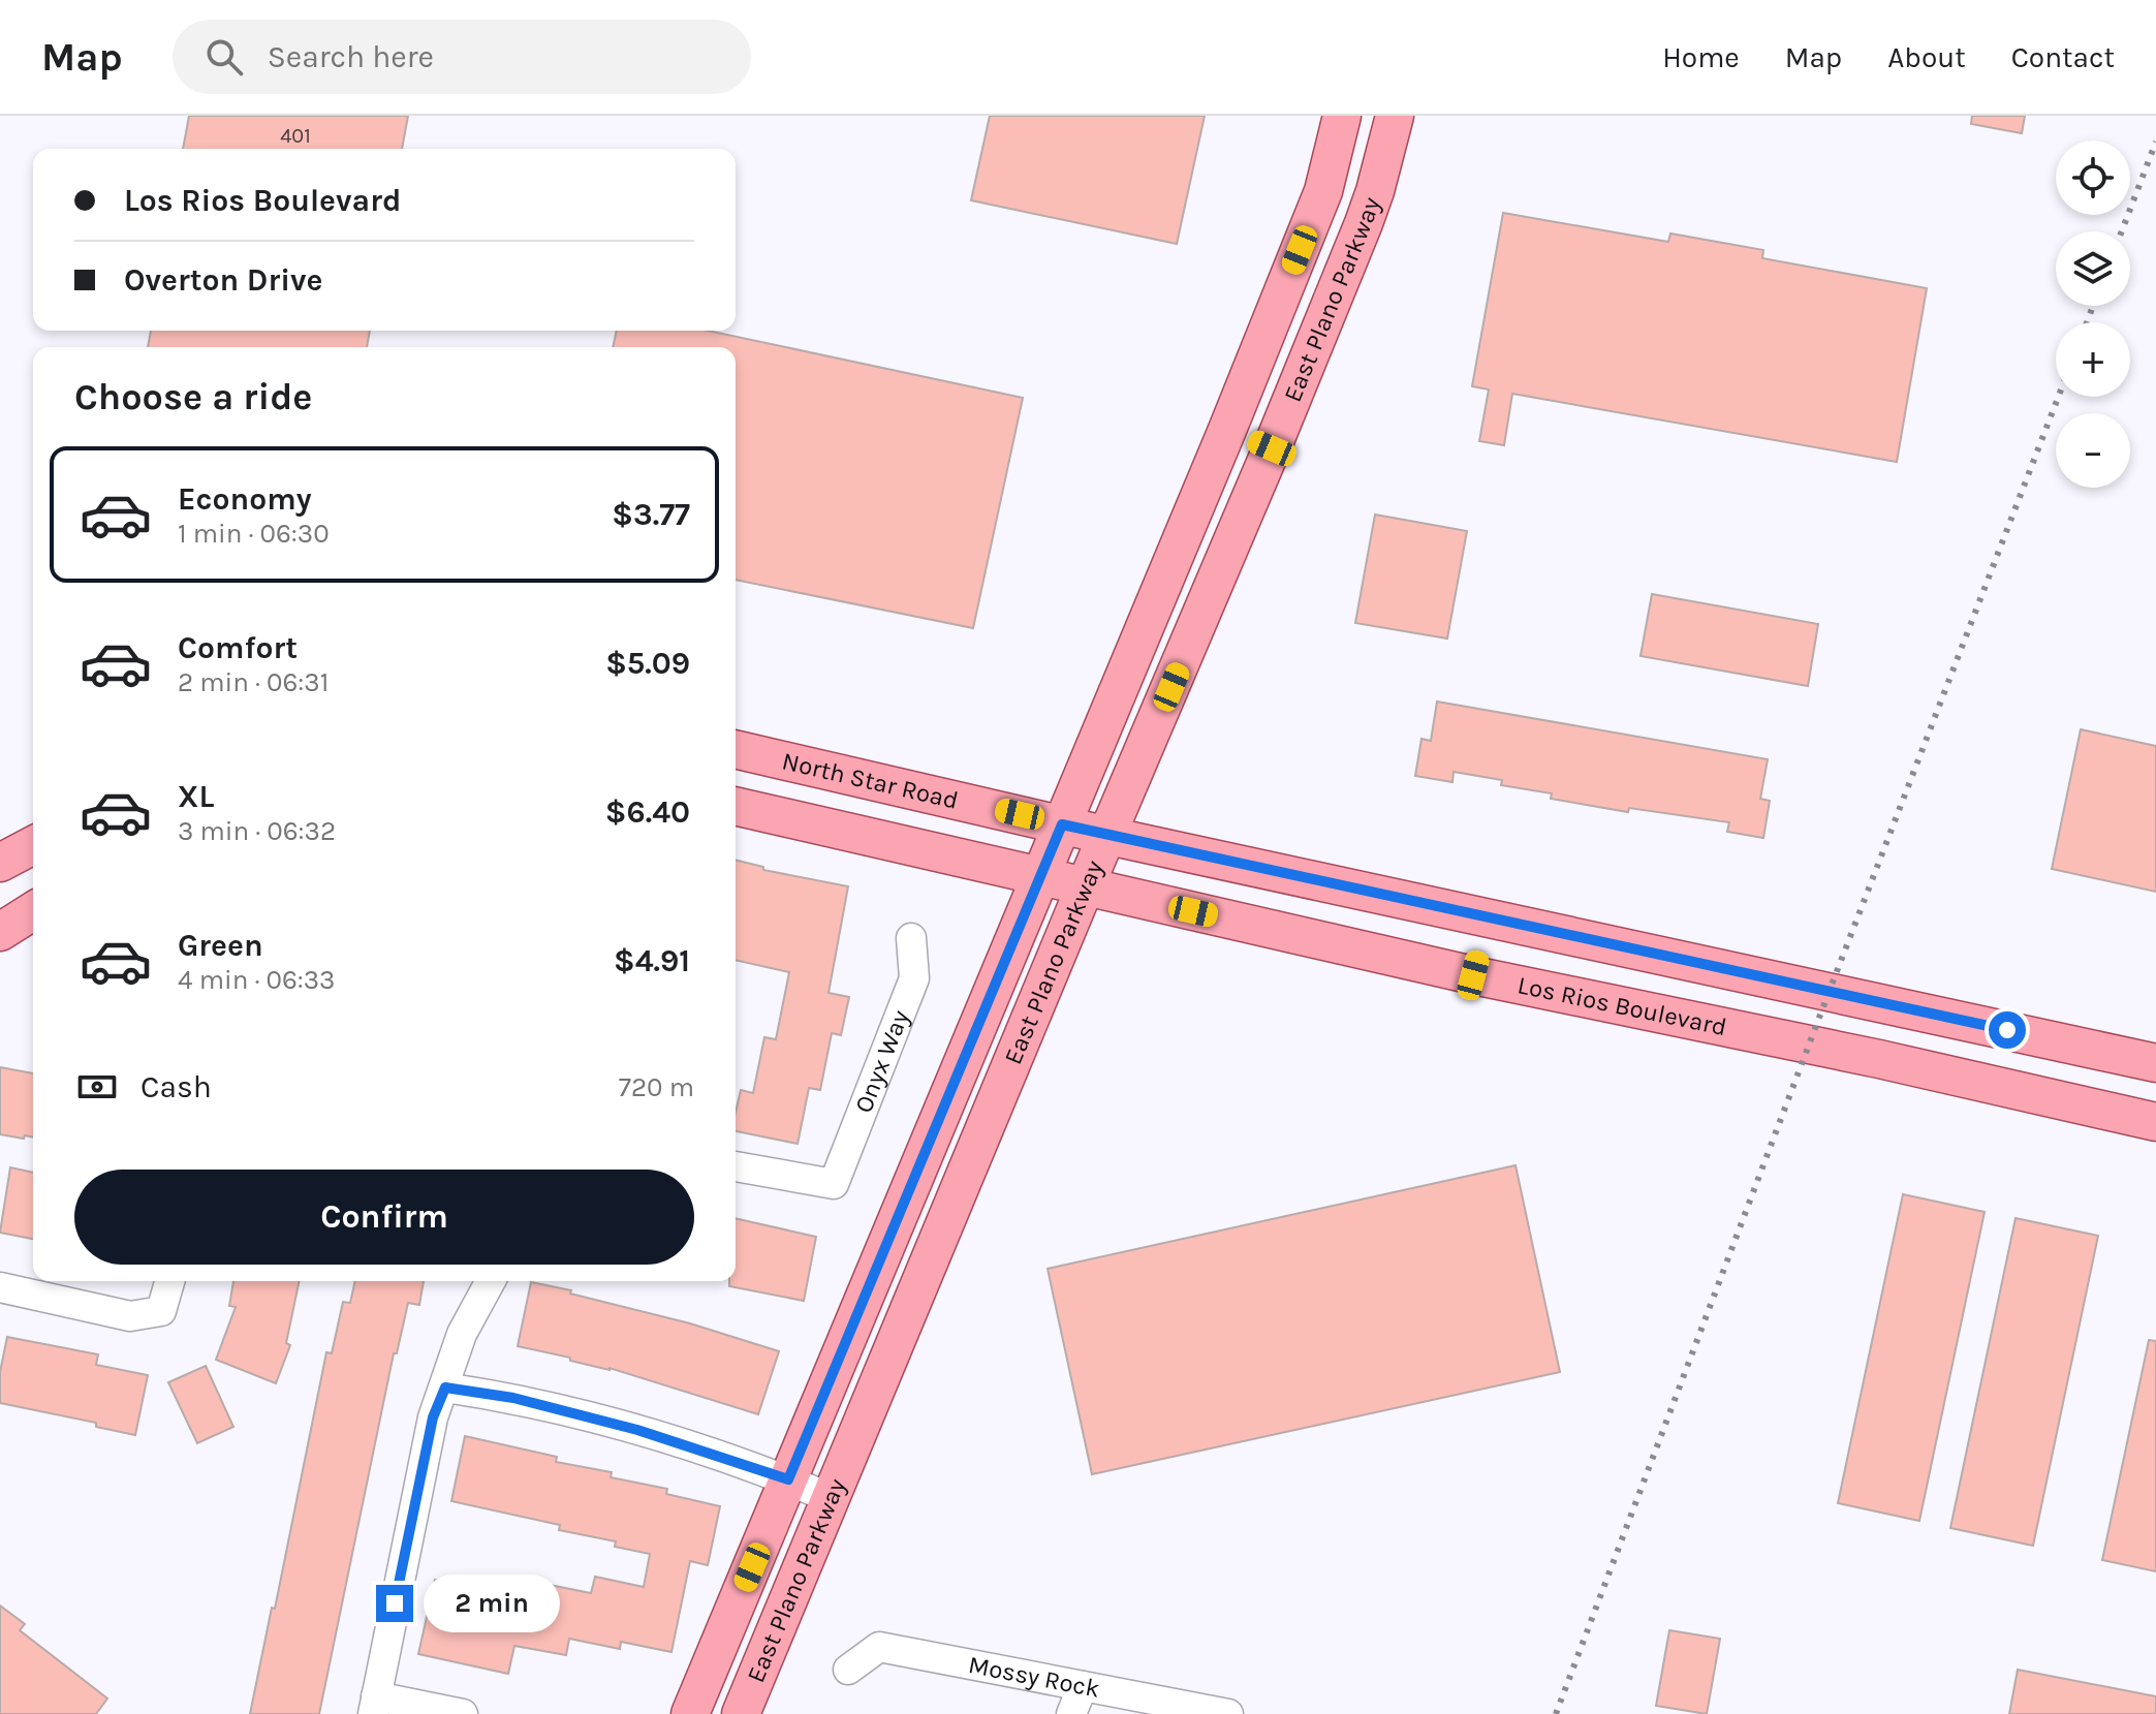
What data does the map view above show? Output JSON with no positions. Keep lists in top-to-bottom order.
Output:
{
  "streets": {
    "main road": ["East Plano Parkway", "North Star Road", "Los Rios Boulevard"],
    "street": ["Onyx Way", "Mossy Rock"]
  },
  "crossings": [
    ["East Plano Parkway", "North Star Road"],
    ["East Plano Parkway", "Los Rios Boulevard"]
  ],
  "house_numbers": ["401"],
  "page": {
    "header": "Map",
    "search": "Search here",
    "nav": [
      "Home",
      "Map",
      "About",
      "Contact"
    ],
    "map_buttons": ["+", "−"],
    "banner": ["Los Rios Boulevard", "Overton Drive"],
    "heading": "Choose a ride",
    "list": [
      {
        "name": "Economy",
        "note": "1 min · 06:30",
        "value": "$3.77"
      },
      {
        "name": "Comfort",
        "note": "2 min · 06:31",
        "value": "$5.09"
      },
      {
        "name": "XL",
        "note": "3 min · 06:32",
        "value": "$6.40"
      },
      {
        "name": "Green",
        "note": "4 min · 06:33",
        "value": "$4.91"
      }
    ],
    "pay": ["Cash", "720 m"],
    "buttons": "Confirm",
    "bubble": "2 min"
  }
}
